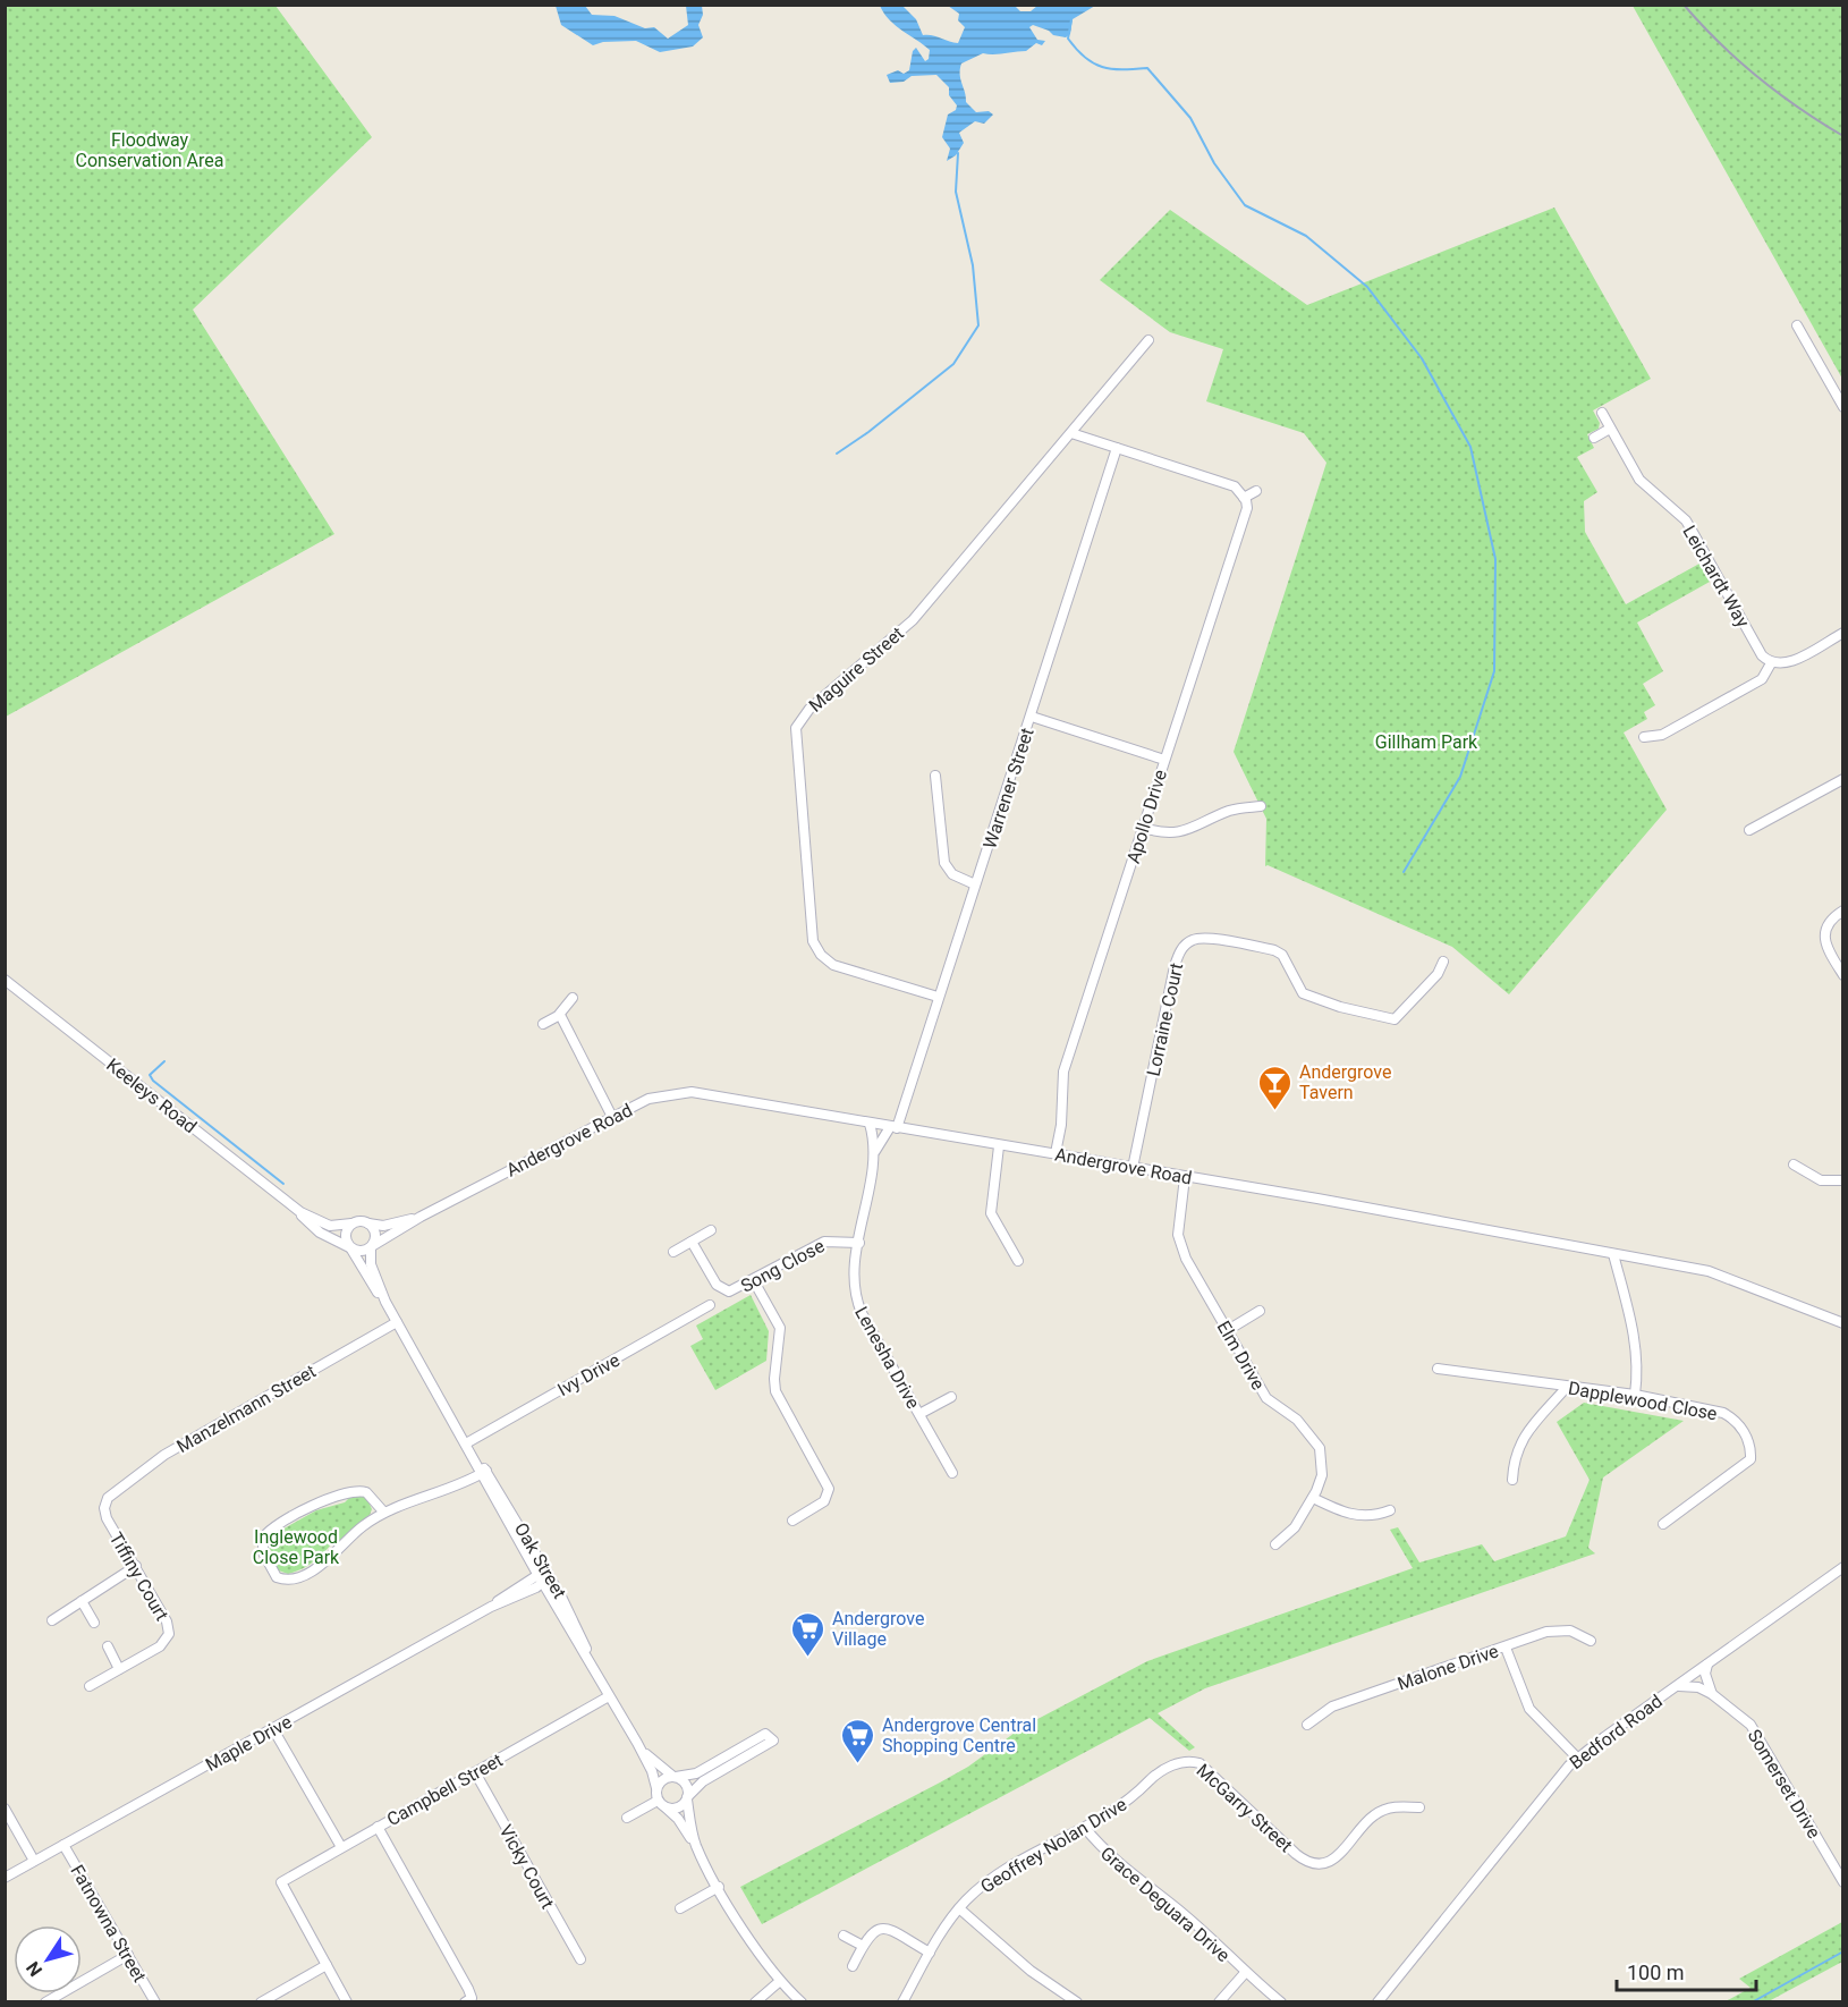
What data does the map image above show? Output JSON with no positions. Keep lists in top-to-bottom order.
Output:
{
  "streets": {
    "street": [
      "Leichardt Way",
      "Maguire Street",
      "Warrener Street",
      "Apollo Drive",
      "Lorraine Court",
      "Keeleys Road",
      "Andergrove Road",
      "Song Close",
      "Elm Drive",
      "Lenesha Drive",
      "Ivy Drive",
      "Dapplewood Close",
      "Manzelmann Street",
      "Oak Street",
      "Tiffiny Court",
      "Malone Drive",
      "Bedford Road",
      "Maple Drive",
      "Somerset Drive",
      "Campbell Street",
      "McGarry Street",
      "Geoffrey Nolan Drive",
      "Vicky Court",
      "Grace Deguara Drive",
      "Fatnowna Street"
    ]
  },
  "crossings": [
    ["Maguire Street", "Warrener Street"],
    ["Warrener Street", "Andergrove Road"],
    ["Warrener Street", "Lenesha Drive"],
    ["Apollo Drive", "Andergrove Road"],
    ["Lorraine Court", "Andergrove Road"],
    ["Keeleys Road", "Andergrove Road"],
    ["Keeleys Road", "Oak Street"],
    ["Andergrove Road", "Elm Drive"],
    ["Andergrove Road", "Lenesha Drive"],
    ["Andergrove Road", "Oak Street"],
    ["Song Close", "Lenesha Drive"],
    ["Ivy Drive", "Oak Street"],
    ["Manzelmann Street", "Oak Street"],
    ["Manzelmann Street", "Tiffiny Court"],
    ["Oak Street", "Maple Drive"],
    ["Oak Street", "Campbell Street"],
    ["Bedford Road", "Somerset Drive"],
    ["Maple Drive", "Fatnowna Street"],
    ["Campbell Street", "Vicky Court"],
    ["McGarry Street", "Geoffrey Nolan Drive"],
    ["Geoffrey Nolan Drive", "Grace Deguara Drive"]
  ],
  "parks": ["Floodway Conservation Area", "Gillham Park", "Inglewood Close Park"],
  "places": {
    "bar": ["Andergrove Tavern"],
    "supermarket": ["Andergrove Village", "Andergrove Central Shopping Centre"]
  },
  "scale_bar": "100 m",
  "north": "bottom left"
}
